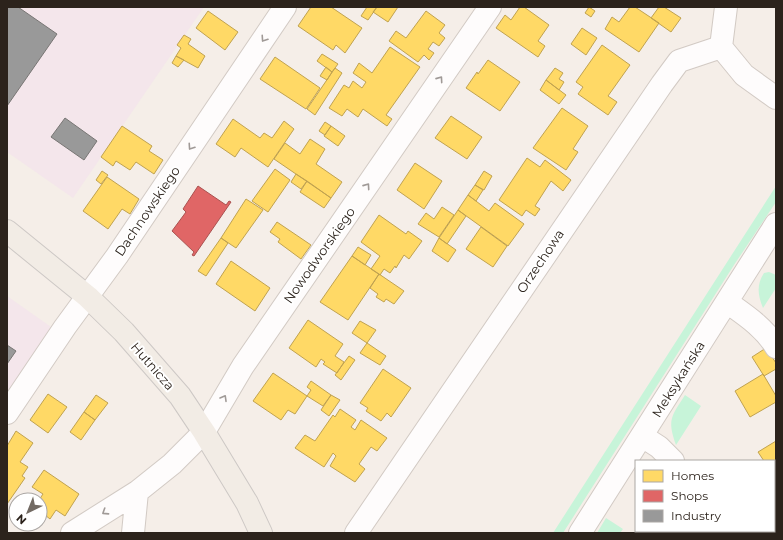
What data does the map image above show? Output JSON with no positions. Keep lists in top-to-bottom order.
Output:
{
  "streets": {
    "main road": ["Hutnicza"],
    "street": [
      "Dachnowskiego",
      "Nowodworskiego",
      "Orzechowa",
      "Meksykańska"
    ]
  },
  "crossings": [
    ["Dachnowskiego", "Hutnicza"],
    ["Nowodworskiego", "Hutnicza"]
  ],
  "one_way": ["Dachnowskiego"],
  "legend": ["Homes", "Shops", "Industry"],
  "north": "bottom left"
}
